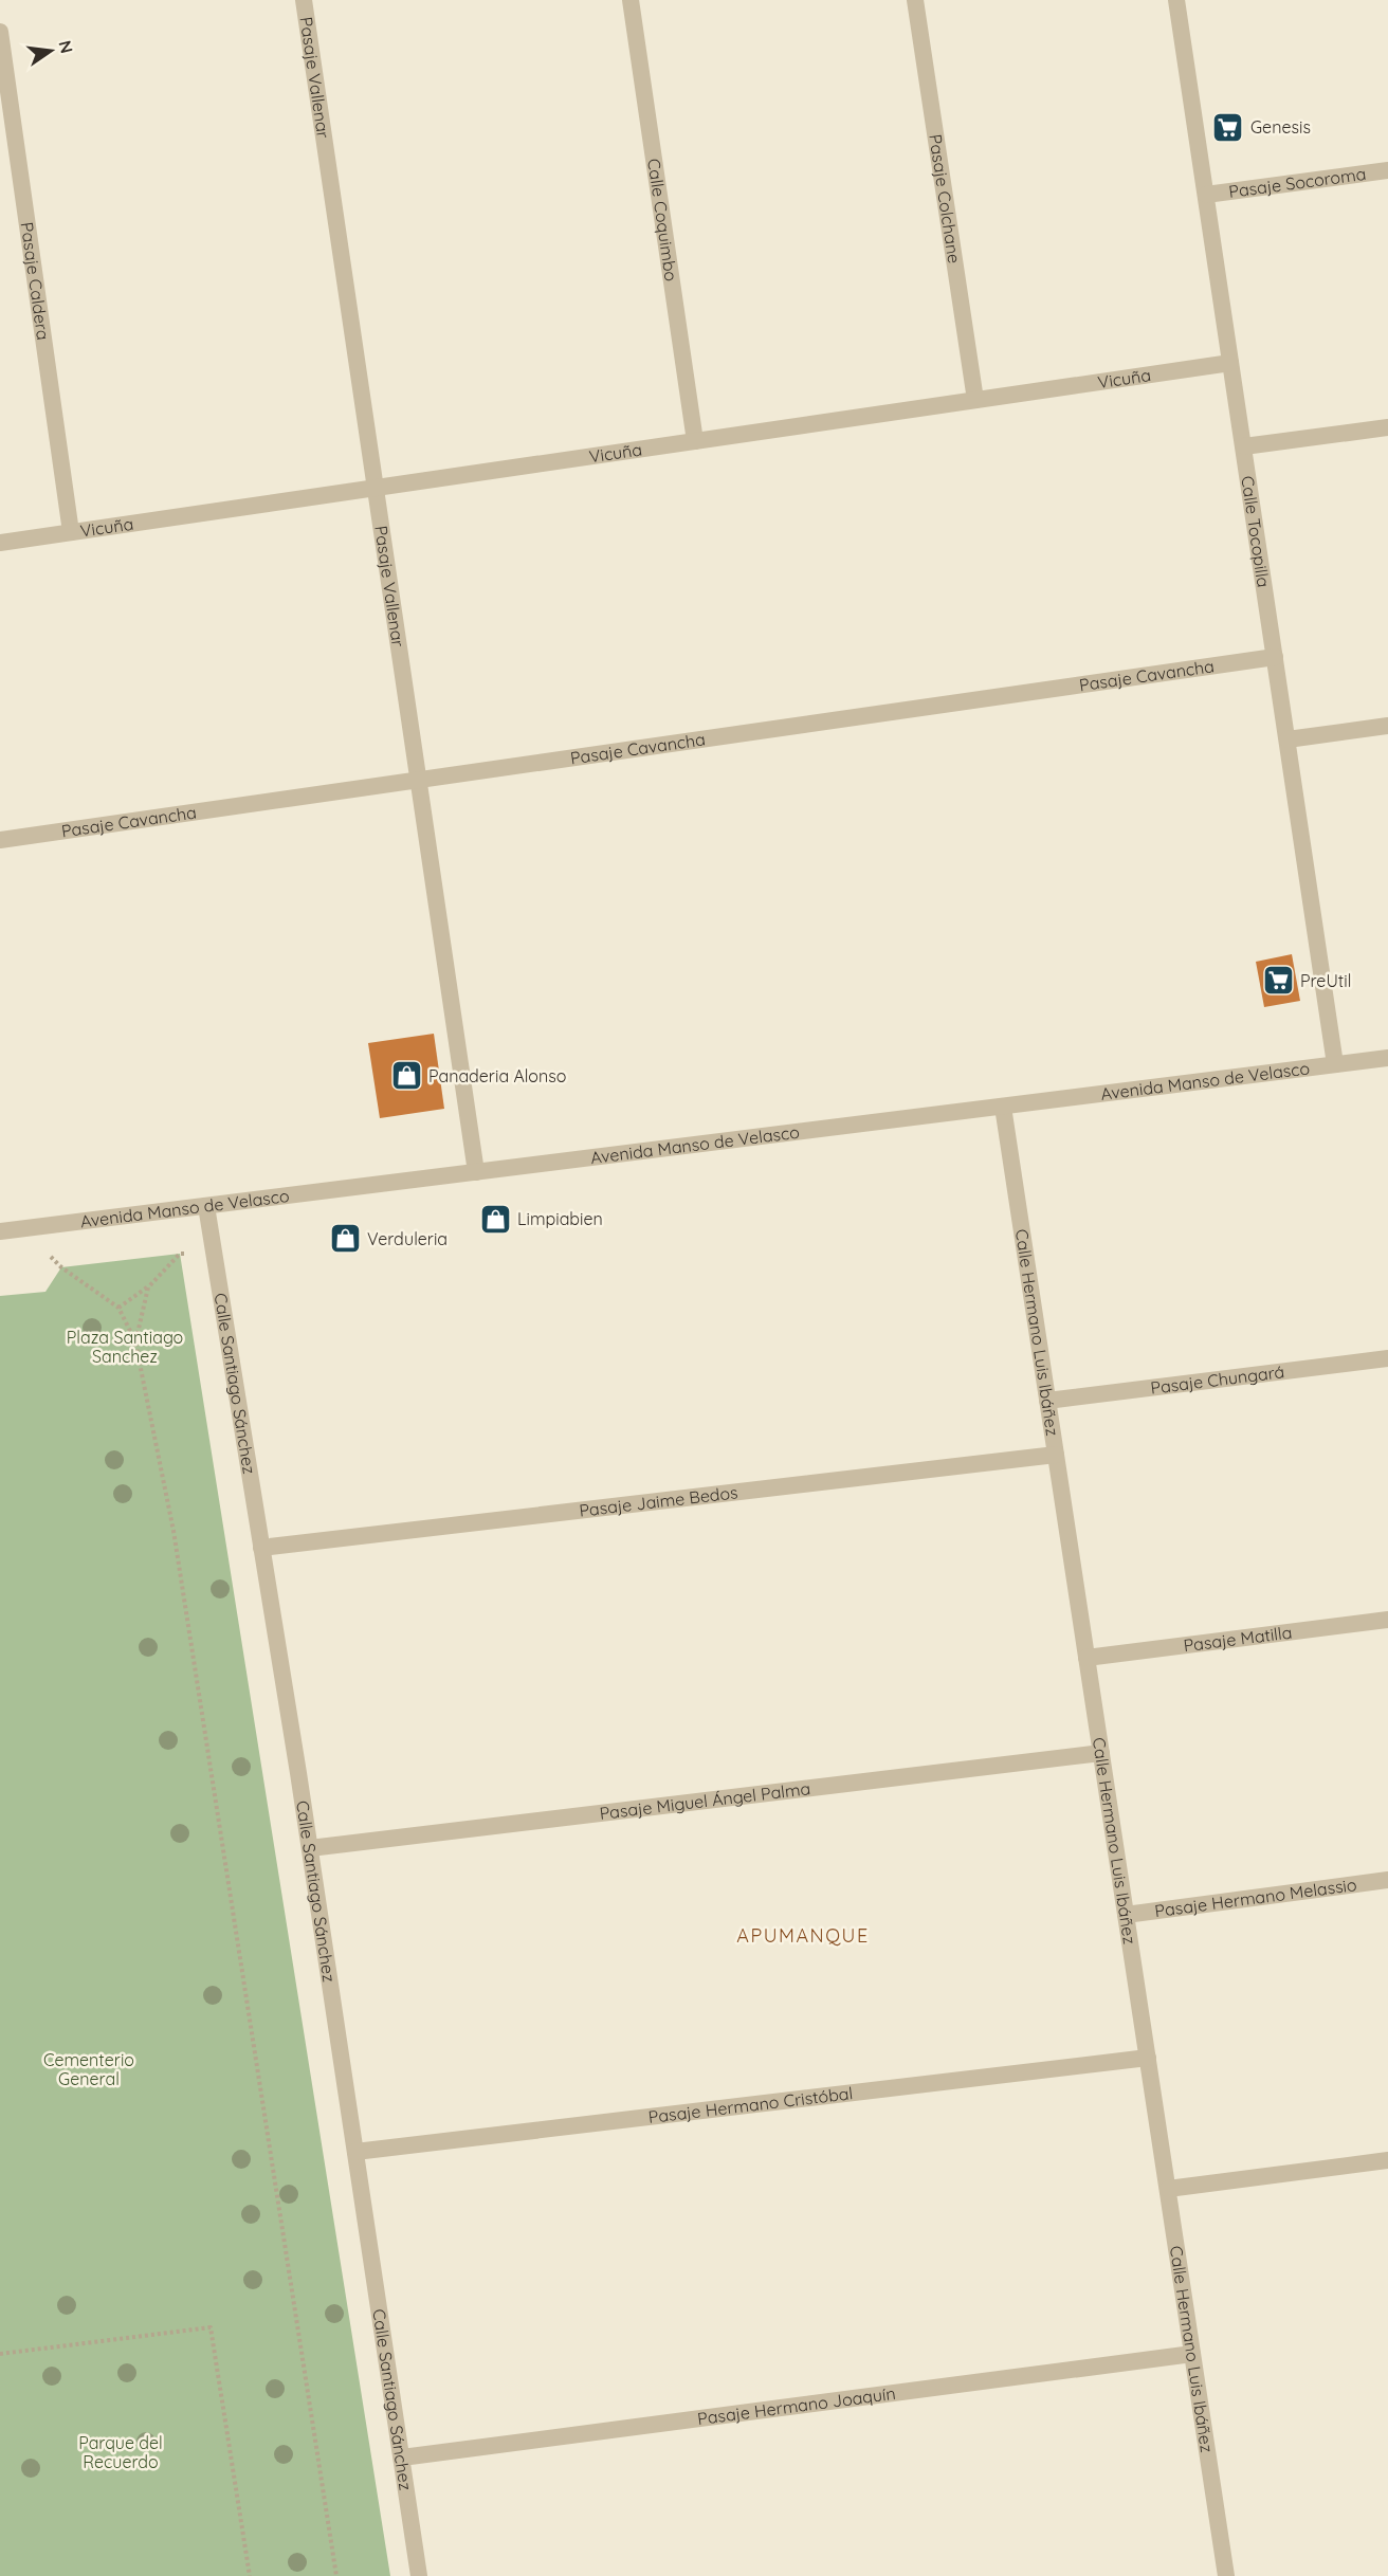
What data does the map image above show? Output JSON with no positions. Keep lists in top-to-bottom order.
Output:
{
  "streets": {
    "street": [
      "Pasaje Vallenar",
      "Pasaje Socoroma",
      "Pasaje Colchane",
      "Calle Coquimbo",
      "Pasaje Caldera",
      "Vicuña",
      "Calle Tocopilla",
      "Pasaje Cavancha",
      "Avenida Manso de Velasco",
      "Calle Hermano Luis Ibáñez",
      "Pasaje Chungará",
      "Calle Santiago Sánchez",
      "Pasaje Jaime Bedos",
      "Pasaje Matilla",
      "Pasaje Miguel Ángel Palma",
      "Pasaje Hermano Melassio",
      "Pasaje Hermano Cristóbal",
      "Pasaje Hermano Joaquín"
    ]
  },
  "crossings": [
    ["Pasaje Vallenar", "Vicuña"],
    ["Pasaje Vallenar", "Pasaje Cavancha"],
    ["Pasaje Vallenar", "Avenida Manso de Velasco"],
    ["Pasaje Socoroma", "Calle Tocopilla"],
    ["Pasaje Colchane", "Vicuña"],
    ["Calle Coquimbo", "Vicuña"],
    ["Pasaje Caldera", "Vicuña"],
    ["Vicuña", "Calle Tocopilla"],
    ["Calle Tocopilla", "Pasaje Cavancha"],
    ["Calle Tocopilla", "Avenida Manso de Velasco"],
    ["Avenida Manso de Velasco", "Calle Hermano Luis Ibáñez"],
    ["Avenida Manso de Velasco", "Calle Santiago Sánchez"],
    ["Calle Hermano Luis Ibáñez", "Pasaje Chungará"],
    ["Calle Hermano Luis Ibáñez", "Pasaje Jaime Bedos"],
    ["Calle Hermano Luis Ibáñez", "Pasaje Matilla"],
    ["Calle Hermano Luis Ibáñez", "Pasaje Miguel Ángel Palma"],
    ["Calle Hermano Luis Ibáñez", "Pasaje Hermano Melassio"],
    ["Calle Hermano Luis Ibáñez", "Pasaje Hermano Cristóbal"],
    ["Calle Hermano Luis Ibáñez", "Pasaje Hermano Joaquín"],
    ["Calle Santiago Sánchez", "Pasaje Jaime Bedos"],
    ["Calle Santiago Sánchez", "Pasaje Miguel Ángel Palma"],
    ["Calle Santiago Sánchez", "Pasaje Hermano Cristóbal"],
    ["Calle Santiago Sánchez", "Pasaje Hermano Joaquín"]
  ],
  "districts": ["APUMANQUE"],
  "parks": ["Plaza Santiago Sanchez", "Cementerio General", "Parque del Recuerdo"],
  "places": {
    "supermarket": ["Genesis", "PreUtil"],
    "shop": ["Panaderia Alonso", "Limpiabien", "Verduleria"]
  },
  "north": "right"
}
